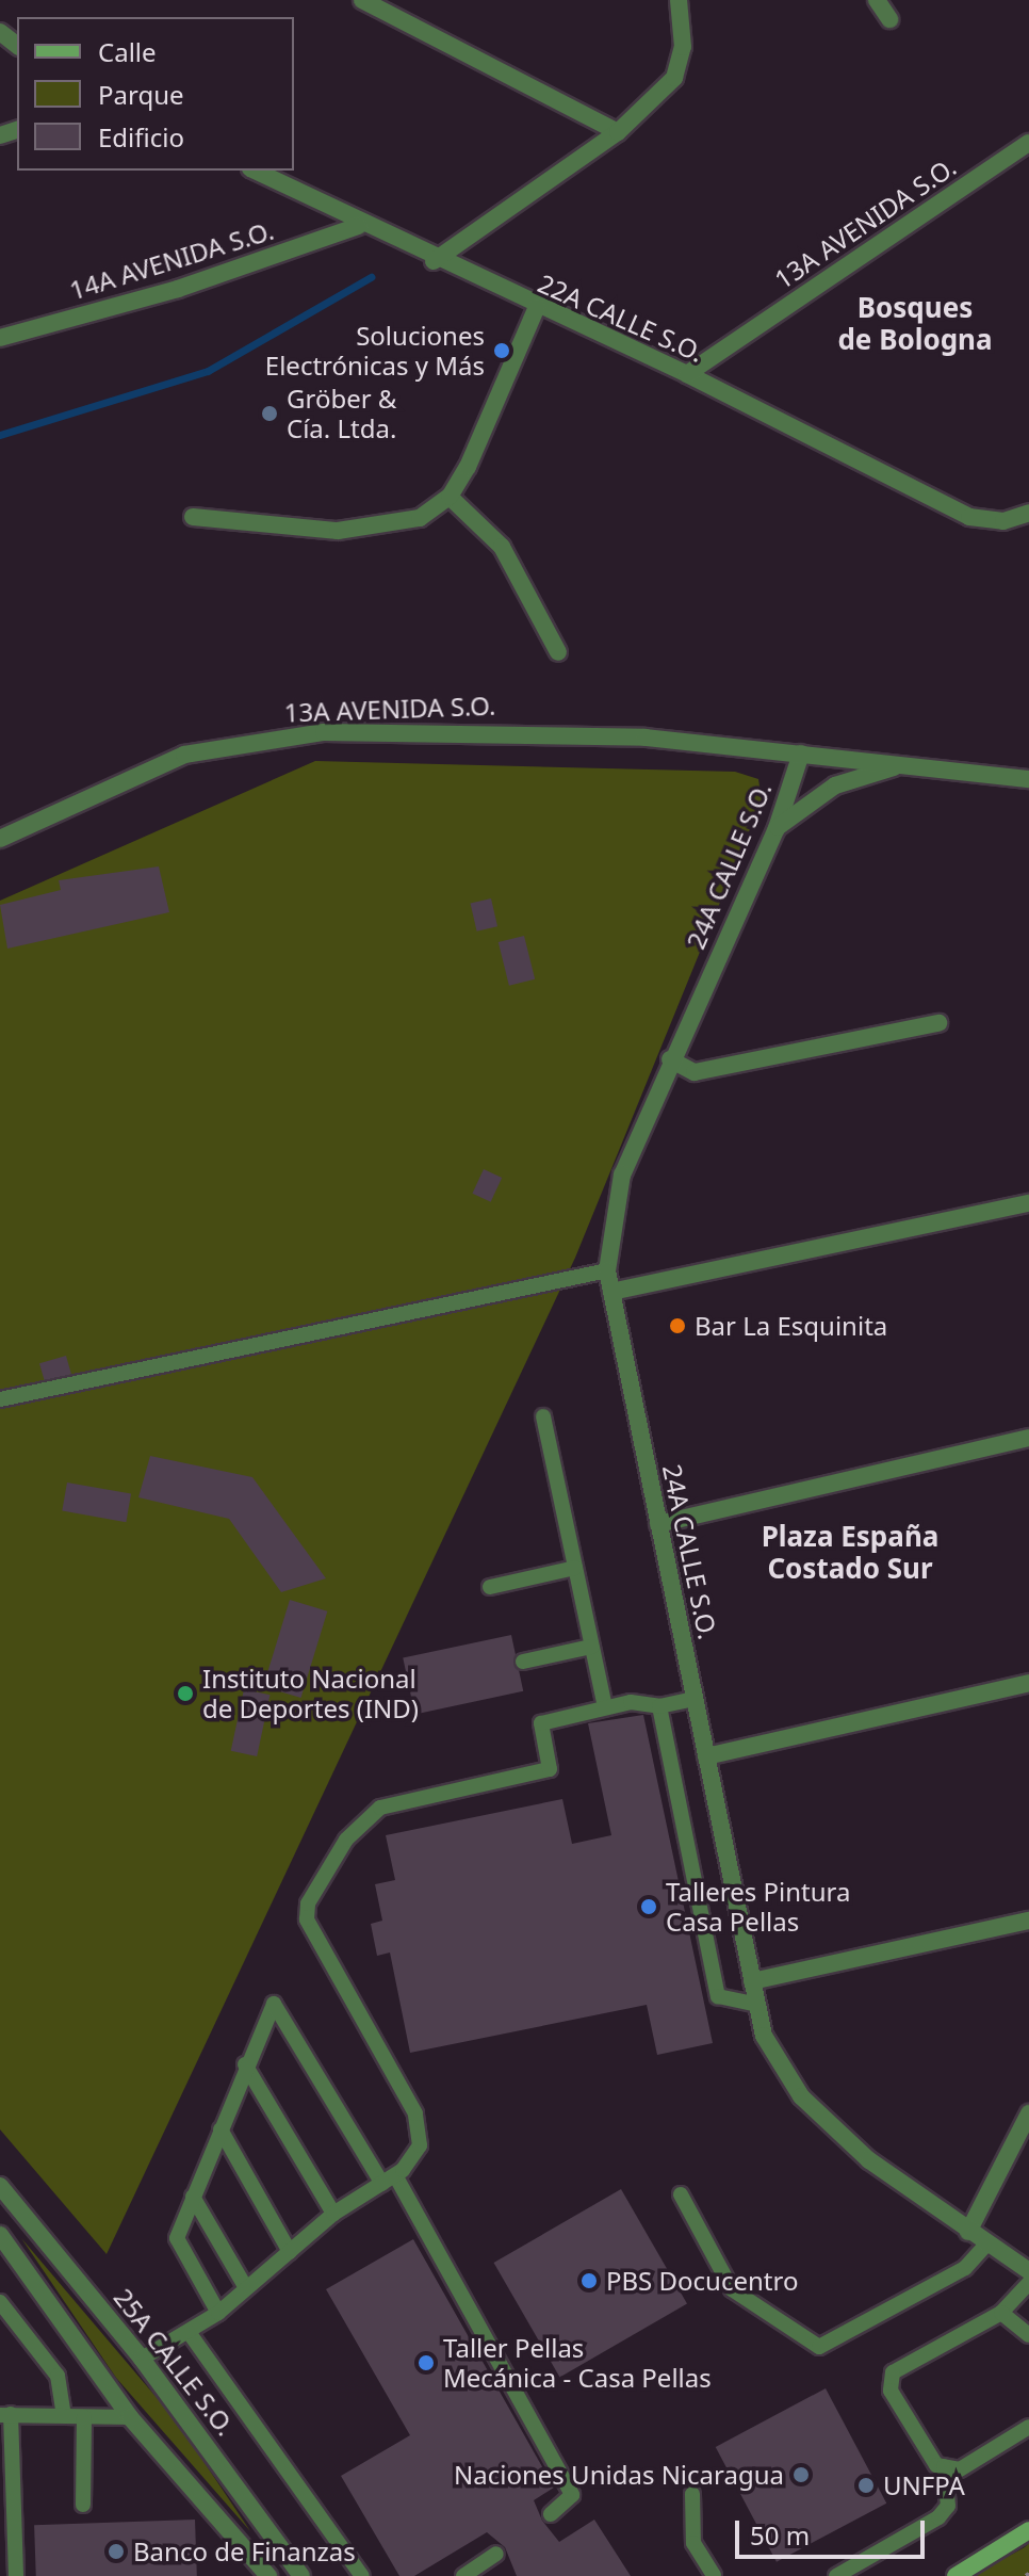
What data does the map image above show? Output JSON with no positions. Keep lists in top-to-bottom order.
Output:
{
  "streets": {
    "street": [
      "13A AVENIDA S.O.",
      "14A AVENIDA S.O.",
      "22A CALLE S.O.",
      "24A CALLE S.O.",
      "25A CALLE S.O."
    ]
  },
  "crossings": [
    ["13A AVENIDA S.O.", "22A CALLE S.O."],
    ["13A AVENIDA S.O.", "24A CALLE S.O."],
    ["14A AVENIDA S.O.", "22A CALLE S.O."]
  ],
  "districts": ["Bosques de Bologna", "Plaza España Costado Sur"],
  "places": [
    "Soluciones Electrónicas y Más",
    "Gröber & Cía. Ltda.",
    "Bar La Esquinita",
    "Instituto Nacional de Deportes (IND)",
    "Talleres Pintura Casa Pellas",
    "PBS Docucentro",
    "Taller Pellas Mecánica - Casa Pellas",
    "Naciones Unidas Nicaragua",
    "UNFPA",
    "Banco de Finanzas"
  ],
  "legend": ["Calle", "Parque", "Edificio"],
  "scale_bar": "50 m"
}
